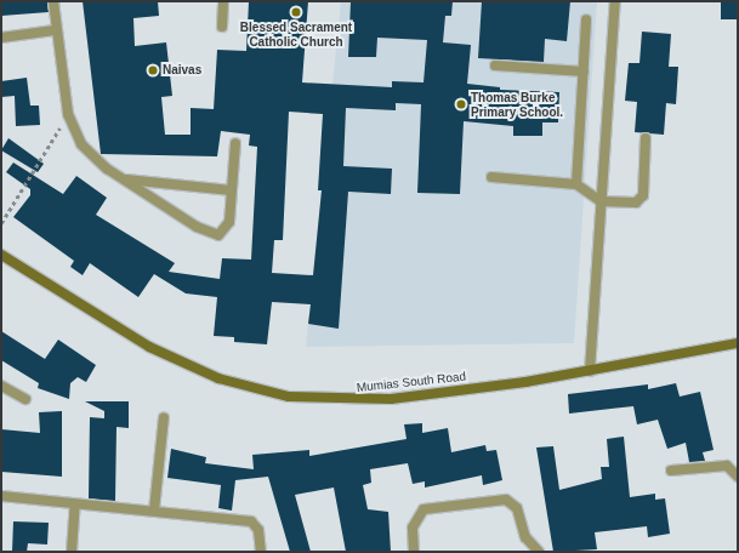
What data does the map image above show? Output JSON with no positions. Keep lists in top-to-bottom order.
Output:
{
  "streets": {
    "main road": ["Mumias South Road"]
  },
  "places": ["Blessed Sacrament Catholic Church", "Naivas", "Thomas Burke Primary School."]
}
